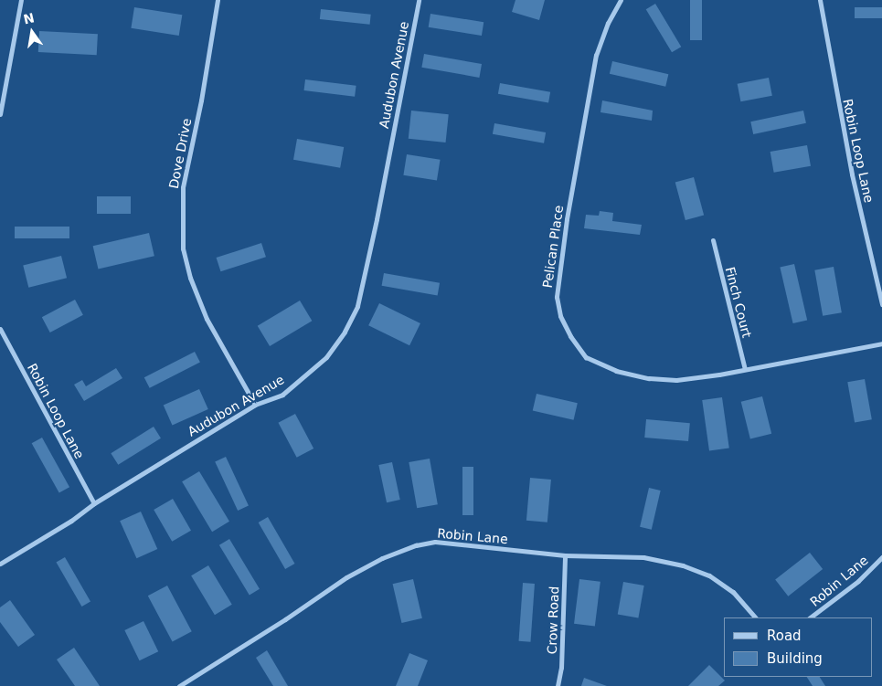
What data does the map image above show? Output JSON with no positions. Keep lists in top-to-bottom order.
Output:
{
  "streets": {
    "street": [
      "Audubon Avenue",
      "Robin Loop Lane",
      "Dove Drive",
      "Pelican Place",
      "Finch Court",
      "Robin Lane",
      "Crow Road"
    ]
  },
  "crossings": [
    ["Audubon Avenue", "Robin Loop Lane"],
    ["Audubon Avenue", "Dove Drive"],
    ["Pelican Place", "Finch Court"],
    ["Robin Lane", "Crow Road"]
  ],
  "legend": ["Road", "Building"],
  "north": "top"
}
